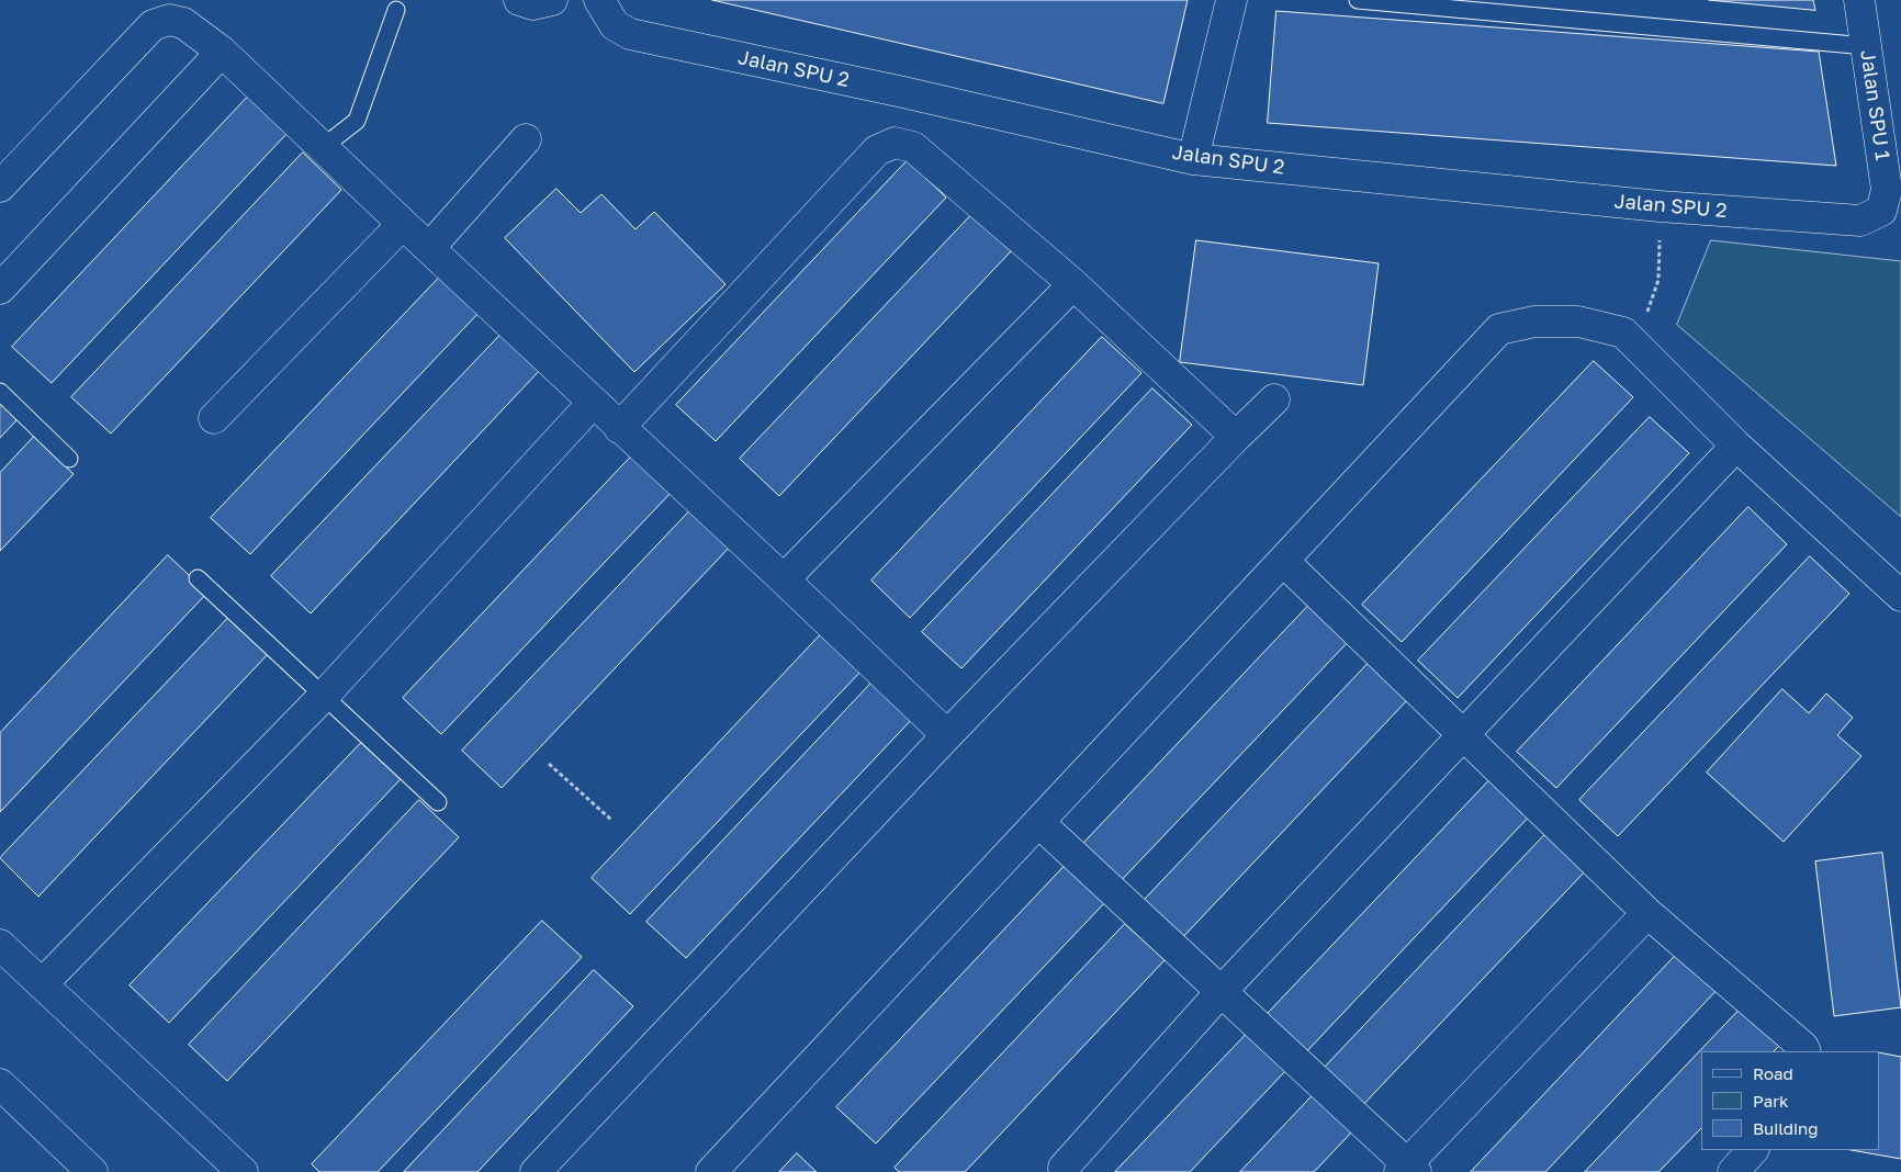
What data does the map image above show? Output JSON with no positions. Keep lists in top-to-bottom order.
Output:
{
  "streets": {
    "street": ["Jalan SPU 2", "Jalan SPU 1"]
  },
  "crossings": [
    ["Jalan SPU 2", "Jalan SPU 1"]
  ],
  "legend": ["Road", "Park", "Building"]
}
